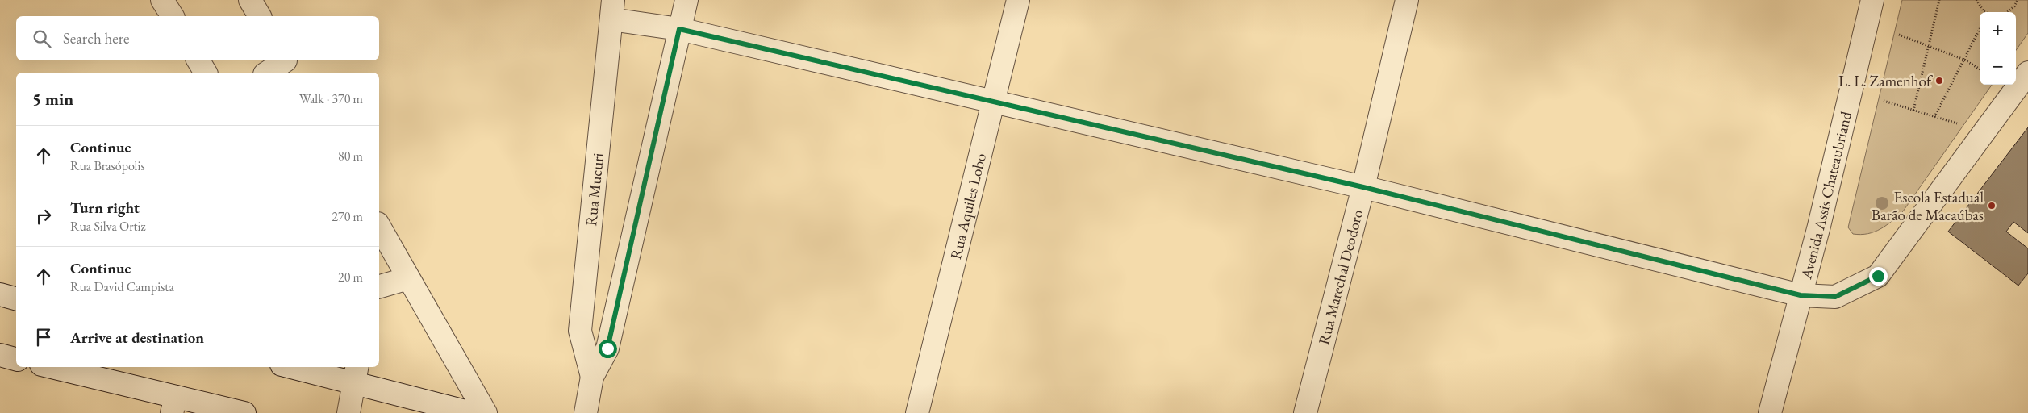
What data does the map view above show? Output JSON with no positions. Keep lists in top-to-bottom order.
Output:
{
  "streets": {
    "street": [
      "Rua Mucuri",
      "Avenida Assis Chateaubriand",
      "Rua Aquiles Lobo",
      "Rua Marechal Deodoro"
    ]
  },
  "places": ["L. L. Zamenhof", "Escola Estadual Barão de Macaúbas"],
  "page": {
    "map_buttons": ["+", "−"],
    "search": "Search here",
    "heading": ["5 min", "Walk · 370 m"],
    "list": [
      ["Continue", "Rua Brasópolis", "80 m"],
      ["Turn right", "Rua Silva Ortiz", "270 m"],
      ["Continue", "Rua David Campista", "20 m"],
      "Arrive at destination"
    ]
  }
}
